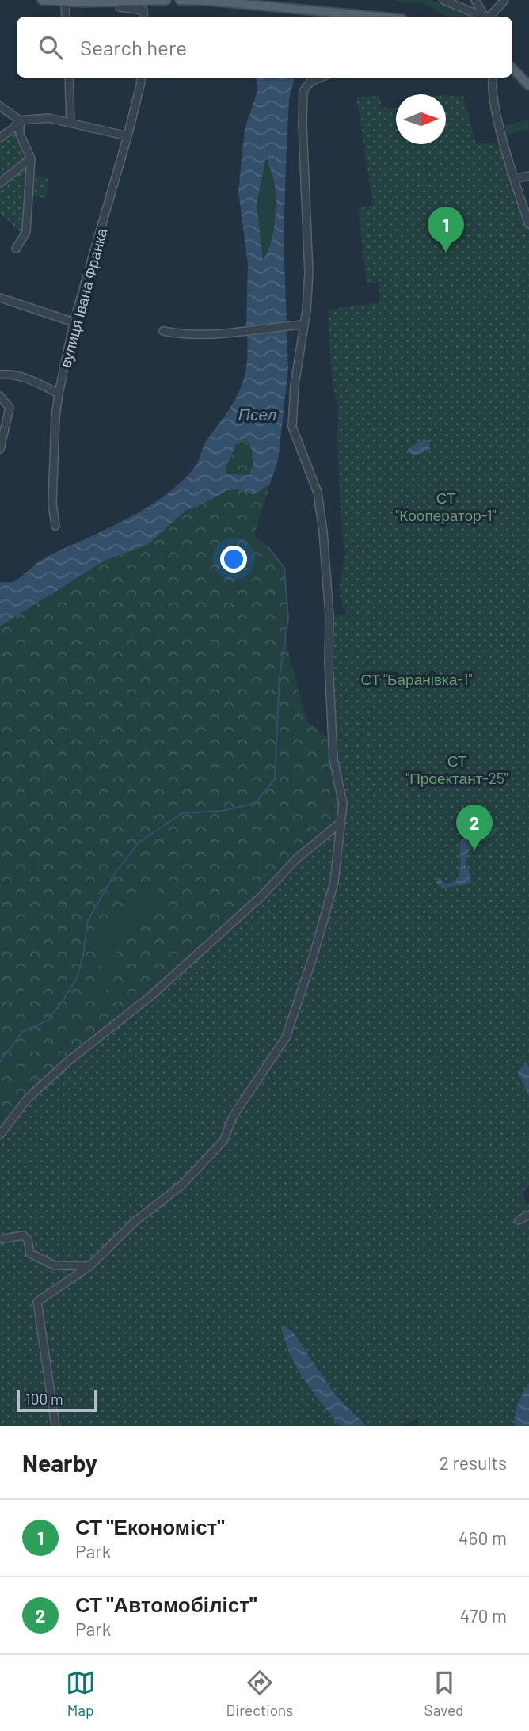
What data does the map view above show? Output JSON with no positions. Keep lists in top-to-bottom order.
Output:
{
  "streets": {
    "street": ["вулиця Івана Франка"]
  },
  "water": ["Псел"],
  "parks": ["СТ \"Кооператор-1\"", "СТ \"Баранівка-1\"", "СТ \"Проектант-25\""],
  "scale_bar": "100 m",
  "north": "right",
  "page": {
    "search": "Search here",
    "pins": ["1", "2"],
    "scale": "100 m",
    "heading": ["Nearby", "2 results"],
    "list": [
      {
        "mark": "1",
        "name": "СТ \"Економіст\"",
        "note": "Park",
        "value": "460 m"
      },
      {
        "mark": "2",
        "name": "СТ \"Автомобіліст\"",
        "note": "Park",
        "value": "470 m"
      }
    ],
    "nav": ["Map", "Directions", "Saved"]
  }
}
